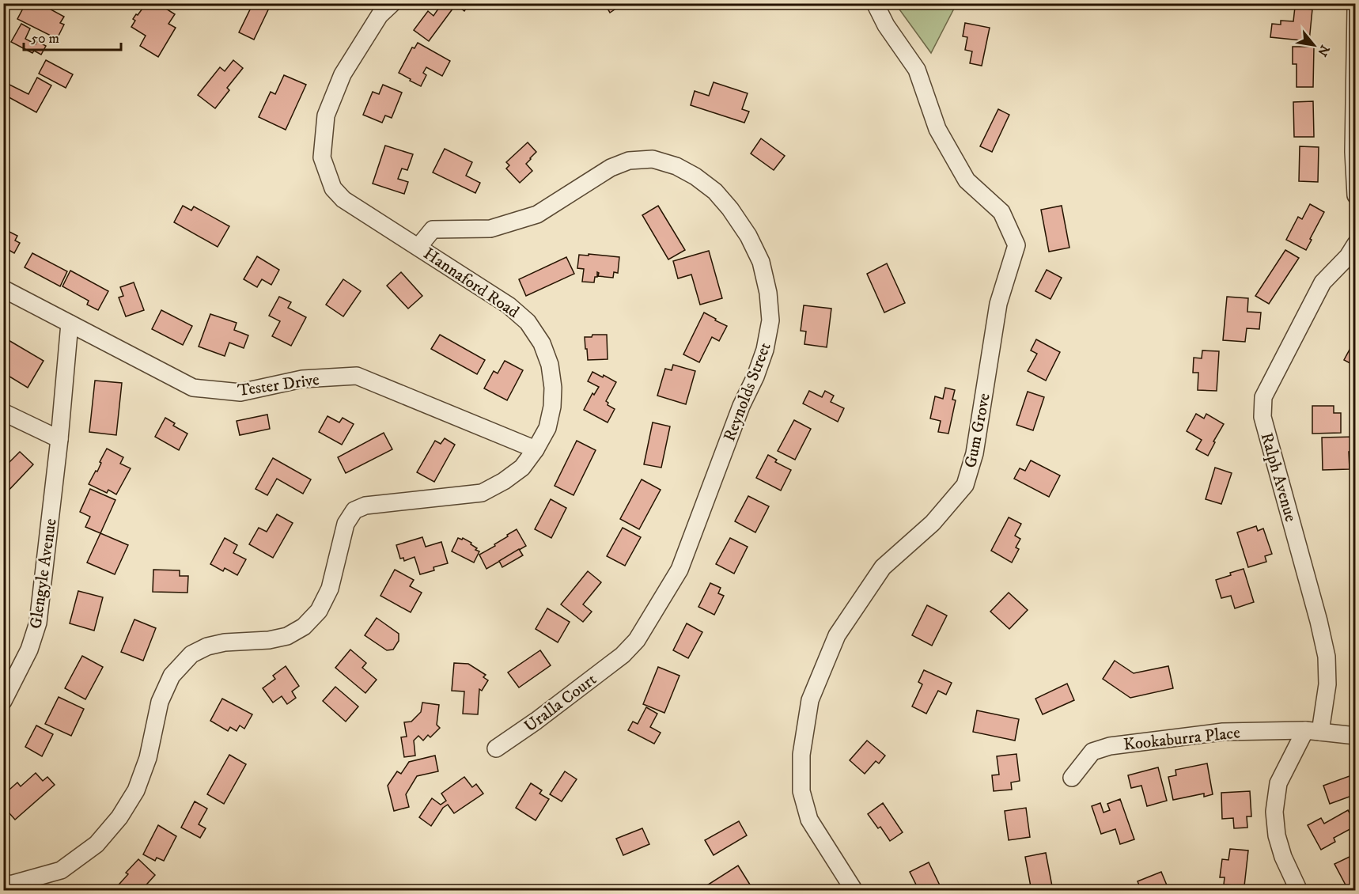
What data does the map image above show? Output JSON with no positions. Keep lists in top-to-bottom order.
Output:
{
  "streets": {
    "street": [
      "Hannaford Road",
      "Tester Drive",
      "Reynolds Street",
      "Gum Grove",
      "Ralph Avenue",
      "Glengyle Avenue",
      "Uralla Court",
      "Kookaburra Place"
    ]
  },
  "crossings": [
    ["Hannaford Road", "Tester Drive"],
    ["Hannaford Road", "Reynolds Street"],
    ["Tester Drive", "Glengyle Avenue"],
    ["Reynolds Street", "Uralla Court"],
    ["Ralph Avenue", "Kookaburra Place"]
  ],
  "scale_bar": "50 m",
  "north": "bottom right"
}
